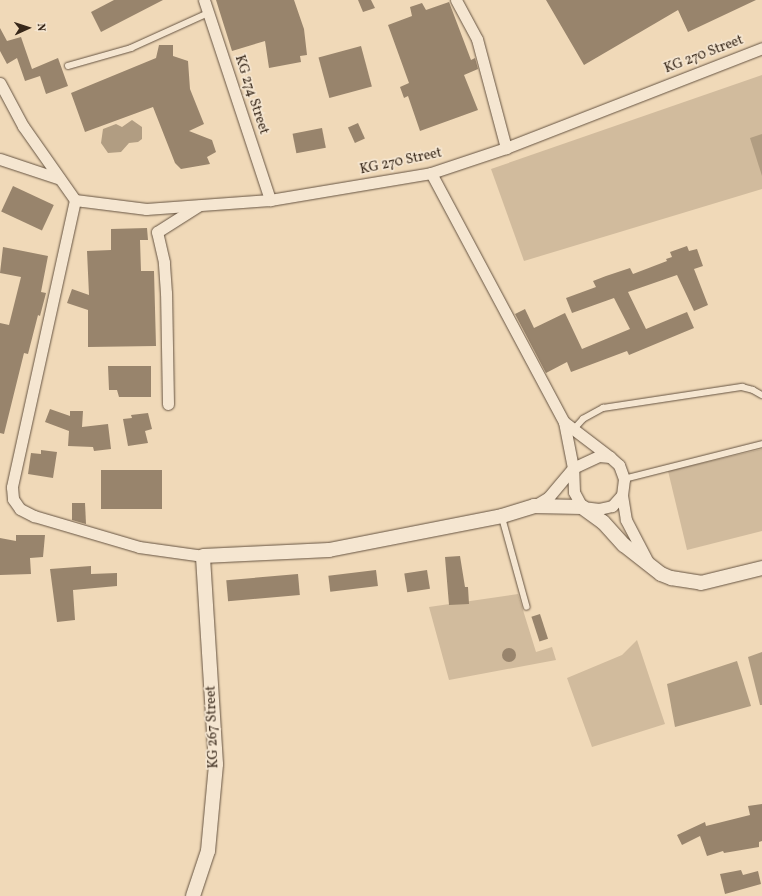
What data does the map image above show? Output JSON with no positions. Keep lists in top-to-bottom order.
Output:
{
  "streets": {
    "street": ["KG 270 Street", "KG 274 Street", "KG 267 Street"]
  },
  "crossings": [
    ["KG 270 Street", "KG 274 Street"]
  ],
  "north": "right"
}
